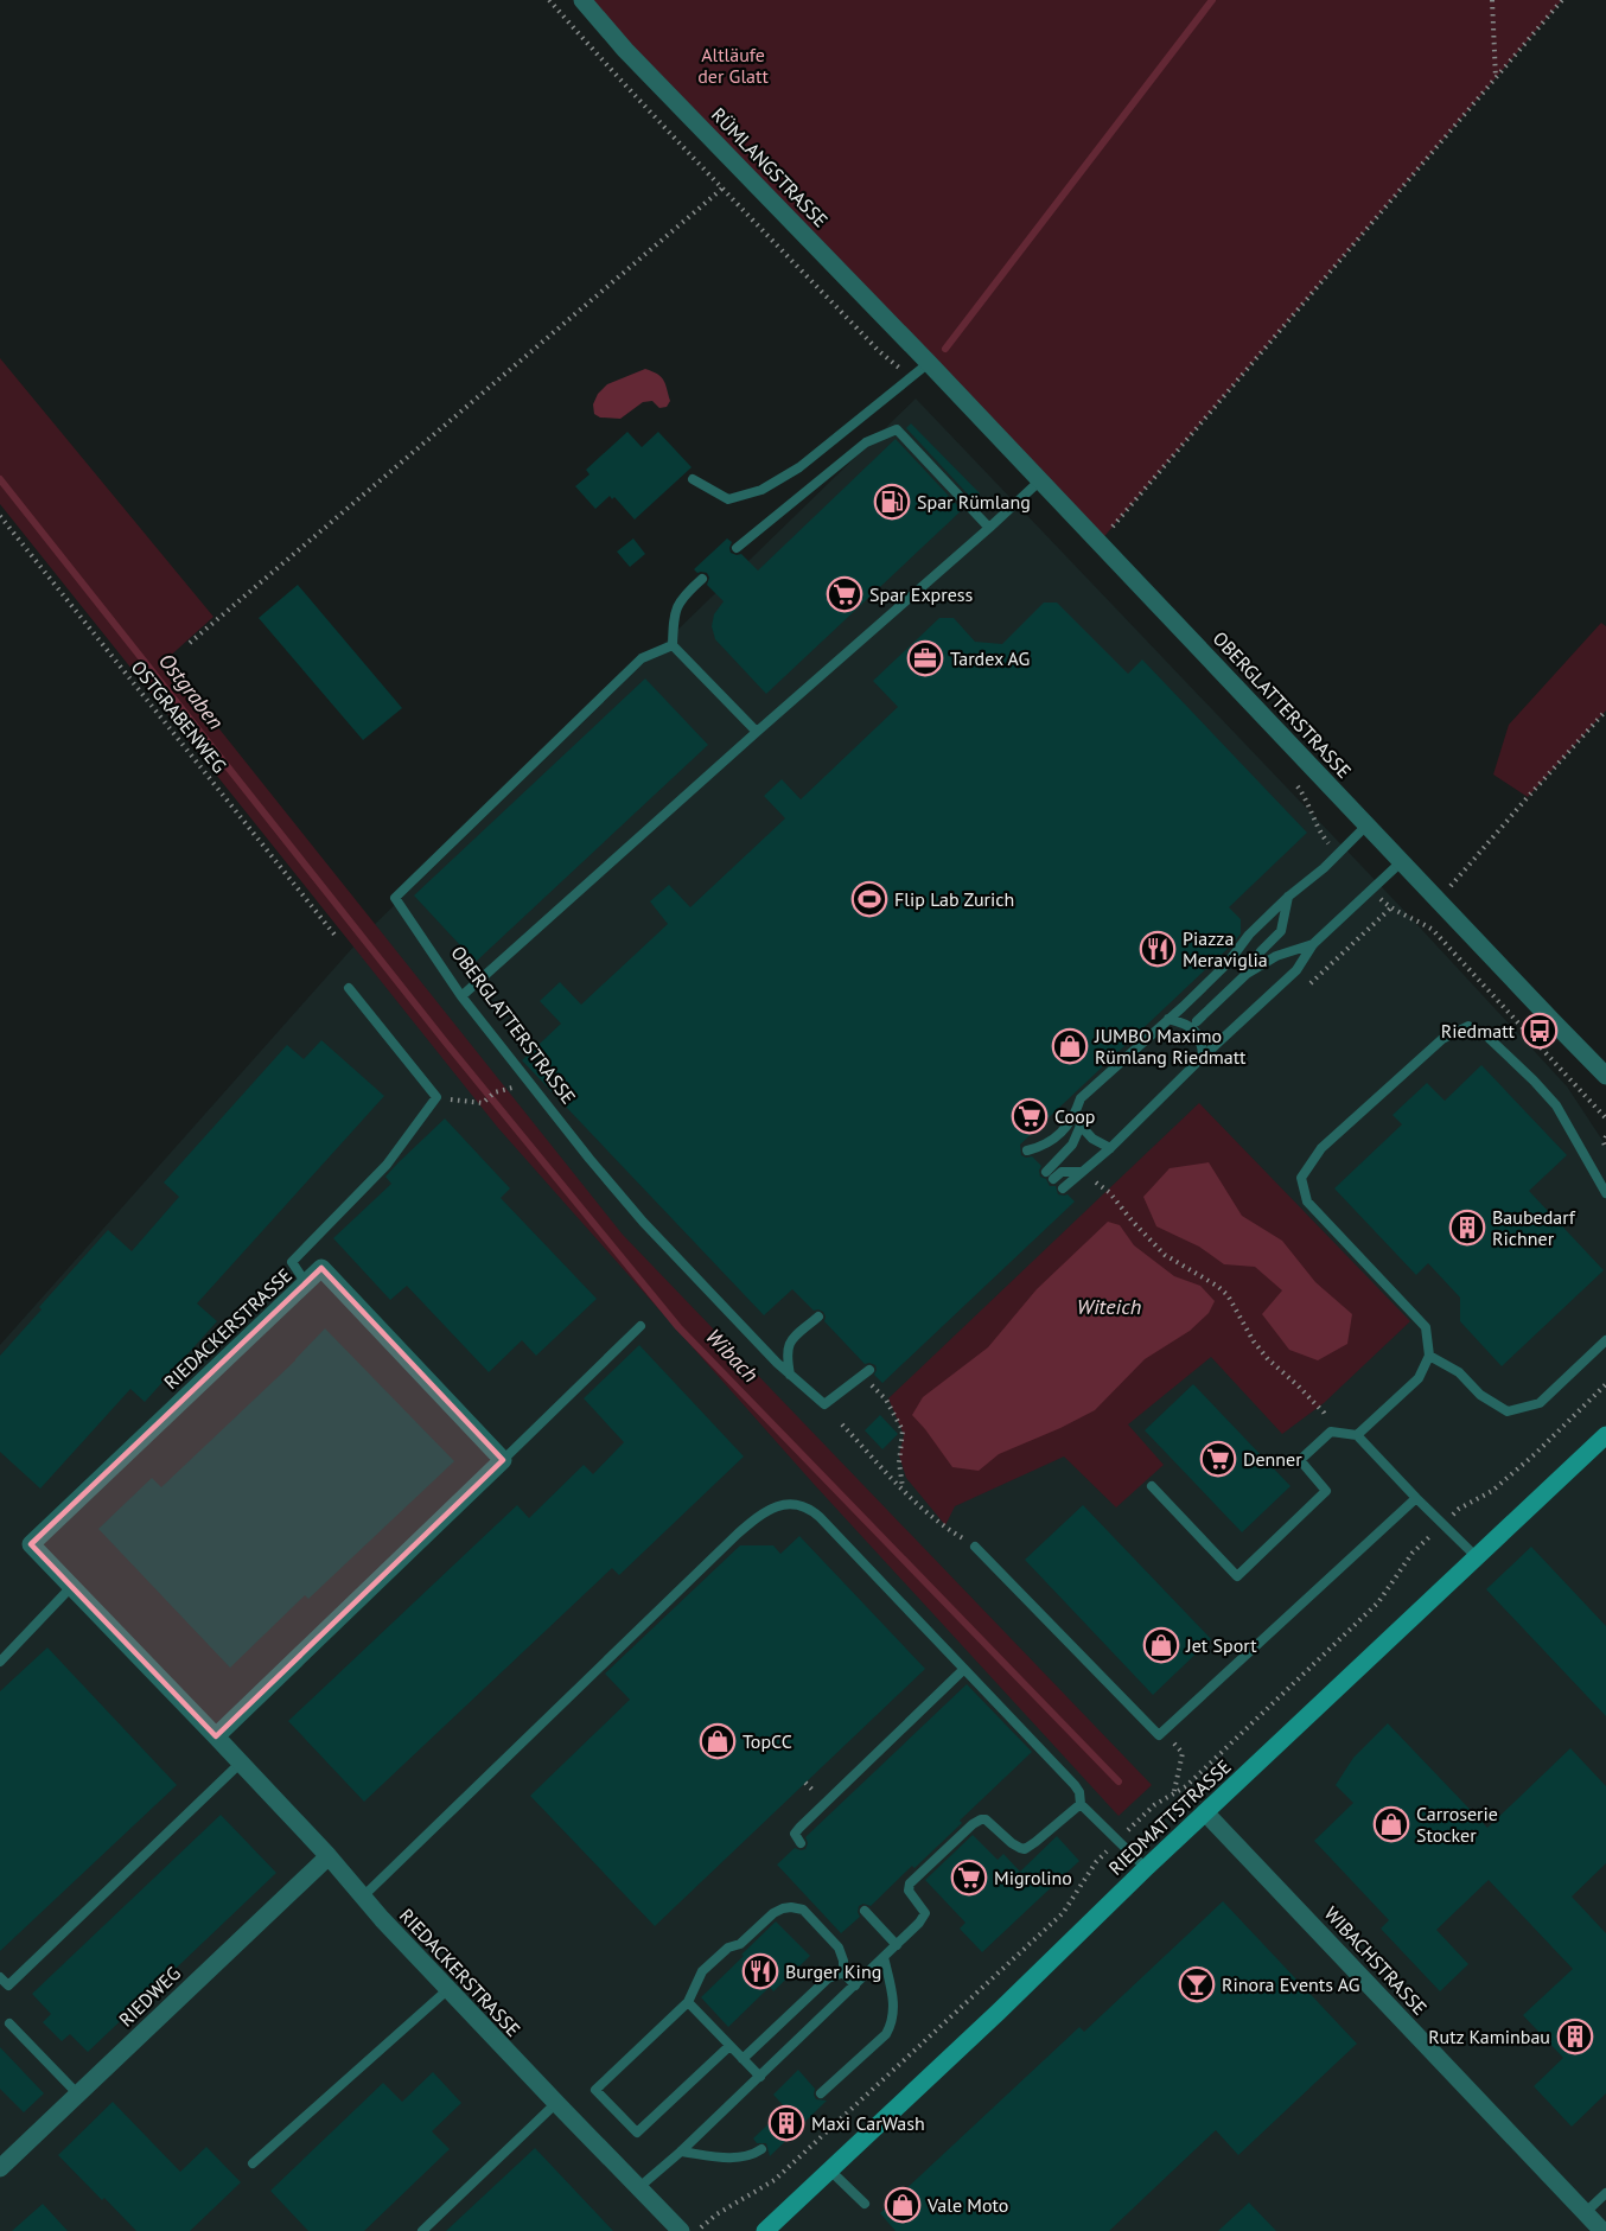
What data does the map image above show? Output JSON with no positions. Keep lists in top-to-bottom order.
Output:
{
  "streets": {
    "main road": ["RIEDMATTSTRASSE"],
    "street": [
      "RÜMLANGSTRASSE",
      "OBERGLATTERSTRASSE",
      "RIEDACKERSTRASSE",
      "WIBACHSTRASSE",
      "RIEDWEG"
    ],
    "path": ["OSTGRABENWEG"]
  },
  "crossings": [
    ["RÜMLANGSTRASSE", "OBERGLATTERSTRASSE"],
    ["RIEDACKERSTRASSE", "RIEDWEG"],
    ["RIEDMATTSTRASSE", "WIBACHSTRASSE"]
  ],
  "water": ["Ostgraben", "Witeich", "Wibach"],
  "parks": ["Altläufe der Glatt"],
  "places": {
    "fuel station": ["Spar Rümlang"],
    "supermarket": [
      "Spar Express",
      "Coop",
      "Denner",
      "Migrolino"
    ],
    "office": ["Tardex AG"],
    "sports": ["Flip Lab Zurich"],
    "restaurant": ["Piazza Meraviglia", "Burger King"],
    "bus stop": ["Riedmatt"],
    "shop": [
      "JUMBO Maximo Rümlang Riedmatt",
      "Jet Sport",
      "TopCC",
      "Carroserie Stocker",
      "Vale Moto"
    ],
    "building": ["Baubedarf Richner", "Rutz Kaminbau", "Maxi CarWash"],
    "bar": ["Rinora Events AG"]
  }
}
